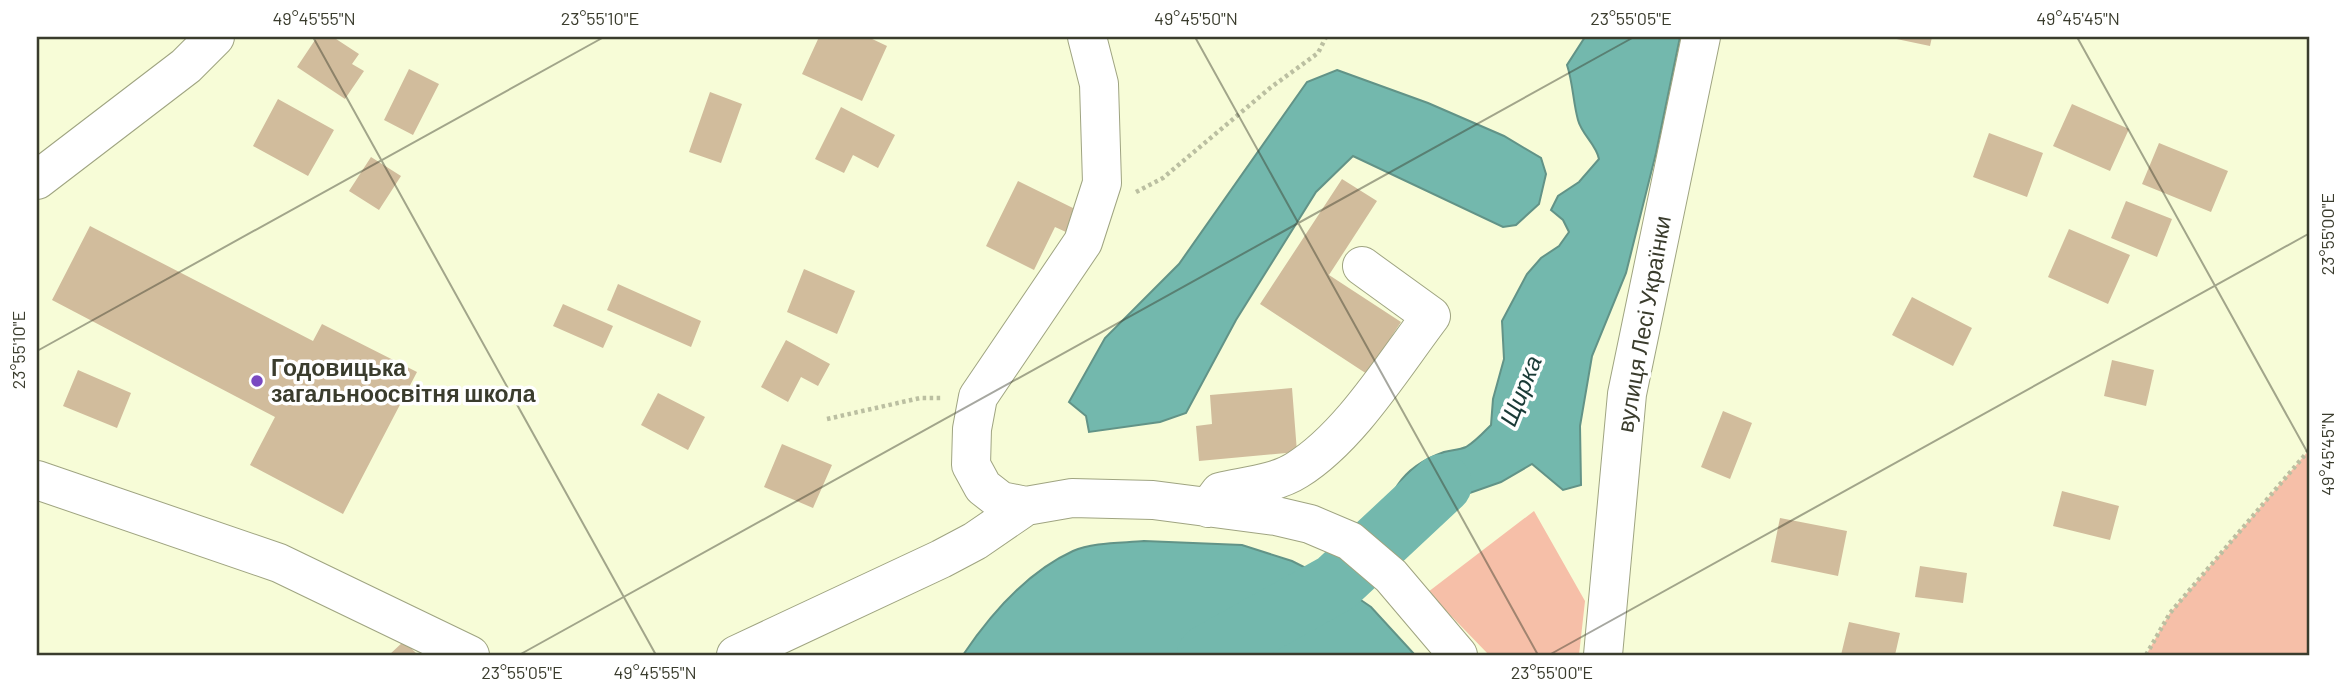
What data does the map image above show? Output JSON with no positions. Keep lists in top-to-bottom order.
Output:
{
  "streets": {
    "street": ["вулиця Лесі Українки"]
  },
  "water": ["Щирка"],
  "places": ["Годовицька загальноосвітня школа"],
  "coordinates": [
    "49°45'55\"N",
    "23°55'10\"E",
    "49°45'50\"N",
    "23°55'05\"E",
    "49°45'45\"N",
    "23°55'00\"E"
  ]
}
